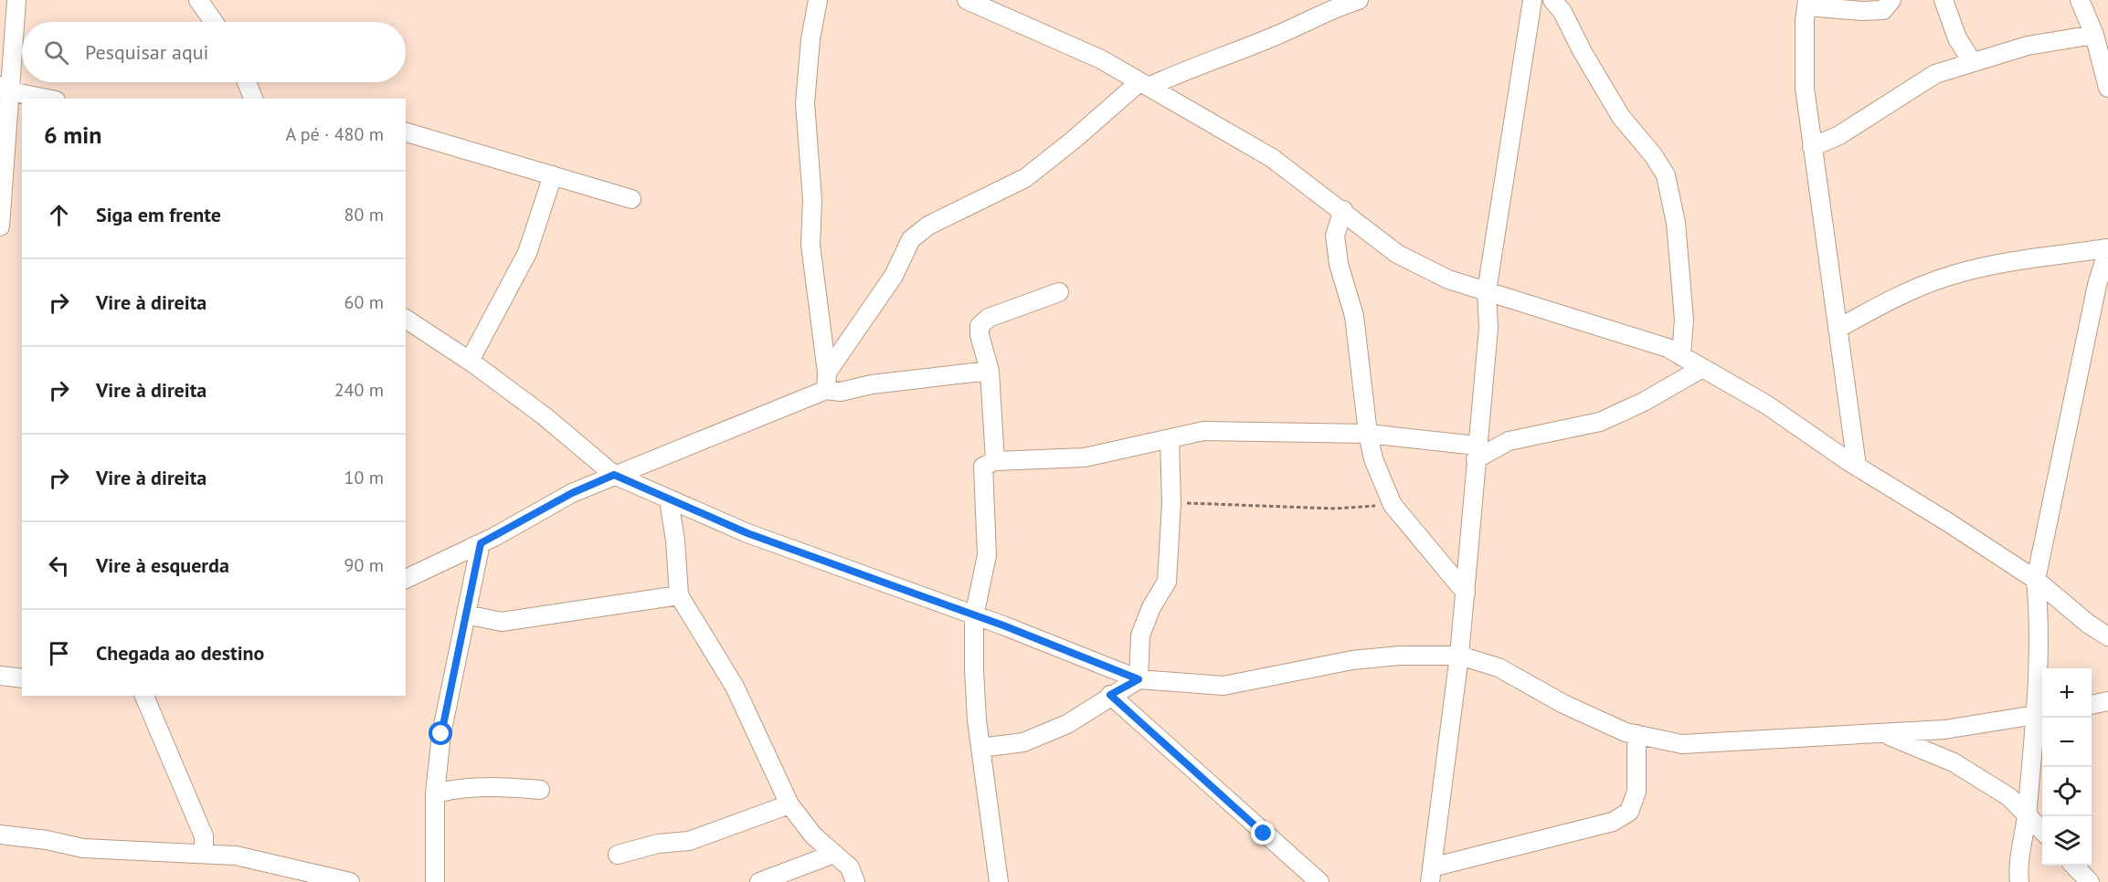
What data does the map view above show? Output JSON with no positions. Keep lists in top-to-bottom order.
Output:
{
  "page": {
    "search": "Pesquisar aqui",
    "heading": ["6 min", "A pé · 480 m"],
    "list": [
      ["Siga em frente", "80 m"],
      ["Vire à direita", "60 m"],
      ["Vire à direita", "240 m"],
      ["Vire à direita", "10 m"],
      ["Vire à esquerda", "90 m"],
      "Chegada ao destino"
    ],
    "map_buttons": ["+", "−"]
  }
}
